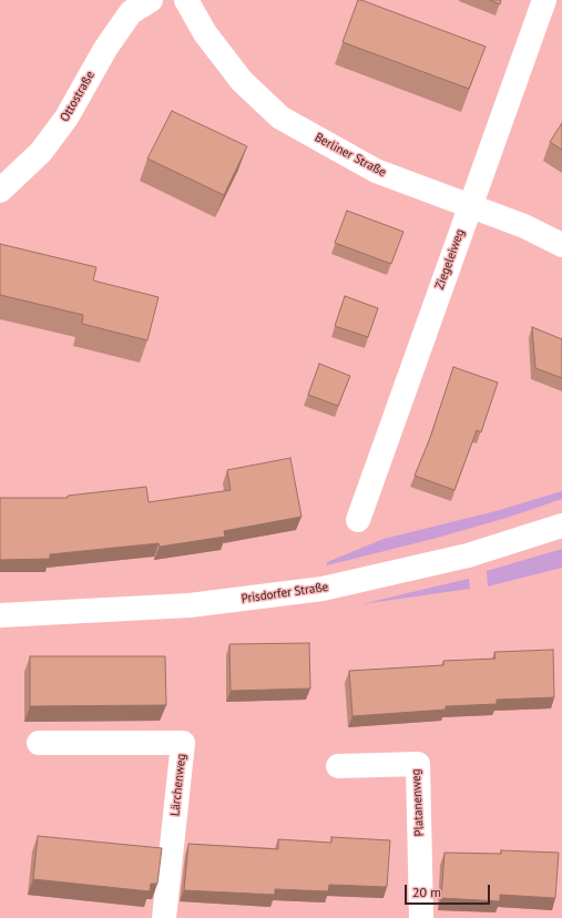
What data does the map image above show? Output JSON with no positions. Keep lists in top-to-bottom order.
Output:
{
  "streets": {
    "street": [
      "Ottostraße",
      "Berliner Straße",
      "Ziegeleiweg",
      "Prisdorfer Straße",
      "Lärchenweg",
      "Platanenweg"
    ]
  },
  "crossings": [
    ["Berliner Straße", "Ziegeleiweg"]
  ],
  "scale_bar": "20 m"
}
